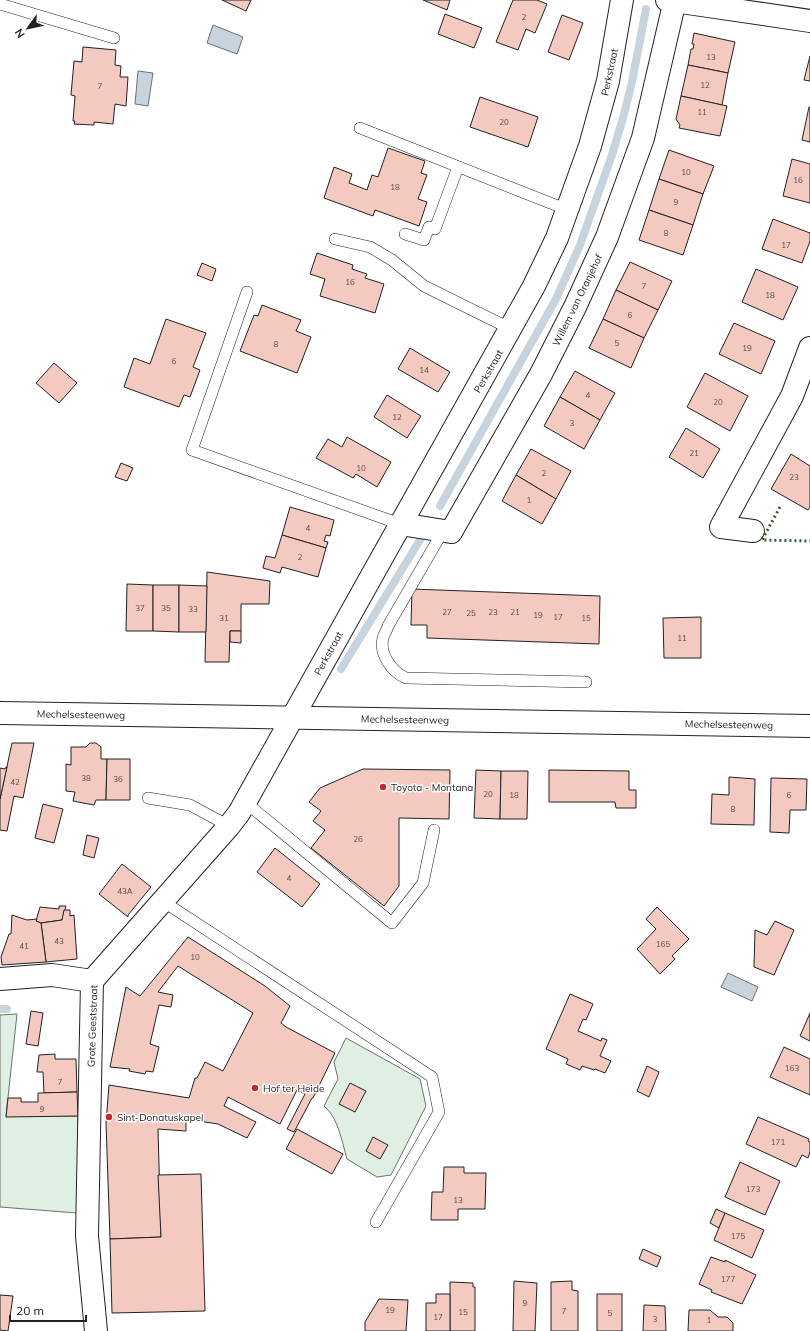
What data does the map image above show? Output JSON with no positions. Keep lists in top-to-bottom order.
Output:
{
  "streets": {
    "street": [
      "Perkstraat",
      "Willem van Oranjehof",
      "Mechelsesteenweg",
      "Grote Geeststraat"
    ]
  },
  "crossings": [
    ["Perkstraat", "Mechelsesteenweg"],
    ["Perkstraat", "Grote Geeststraat"],
    ["Mechelsesteenweg", "Grote Geeststraat"]
  ],
  "places": ["Toyota - Montana", "Hof ter Heide", "Sint-Donatuskapel"],
  "house_numbers": [
    "2",
    "13",
    "12",
    "7",
    "11",
    "20",
    "10",
    "16",
    "18",
    "9",
    "8",
    "17",
    "16",
    "7",
    "18",
    "6",
    "5",
    "8",
    "19",
    "6",
    "14",
    "4",
    "20",
    "12",
    "3",
    "21",
    "10",
    "2",
    "23",
    "1",
    "4",
    "2",
    "37",
    "35",
    "33",
    "27",
    "23",
    "21",
    "25",
    "19",
    "17",
    "31",
    "15",
    "11",
    "38",
    "36",
    "42",
    "20",
    "18",
    "6",
    "8",
    "26",
    "4",
    "43A",
    "43",
    "165",
    "41",
    "10",
    "163",
    "7",
    "9",
    "171",
    "173",
    "13",
    "175",
    "177",
    "9",
    "19",
    "7",
    "15",
    "5",
    "17",
    "3",
    "1"
  ],
  "scale_bar": "20 m",
  "north": "bottom left"
}
